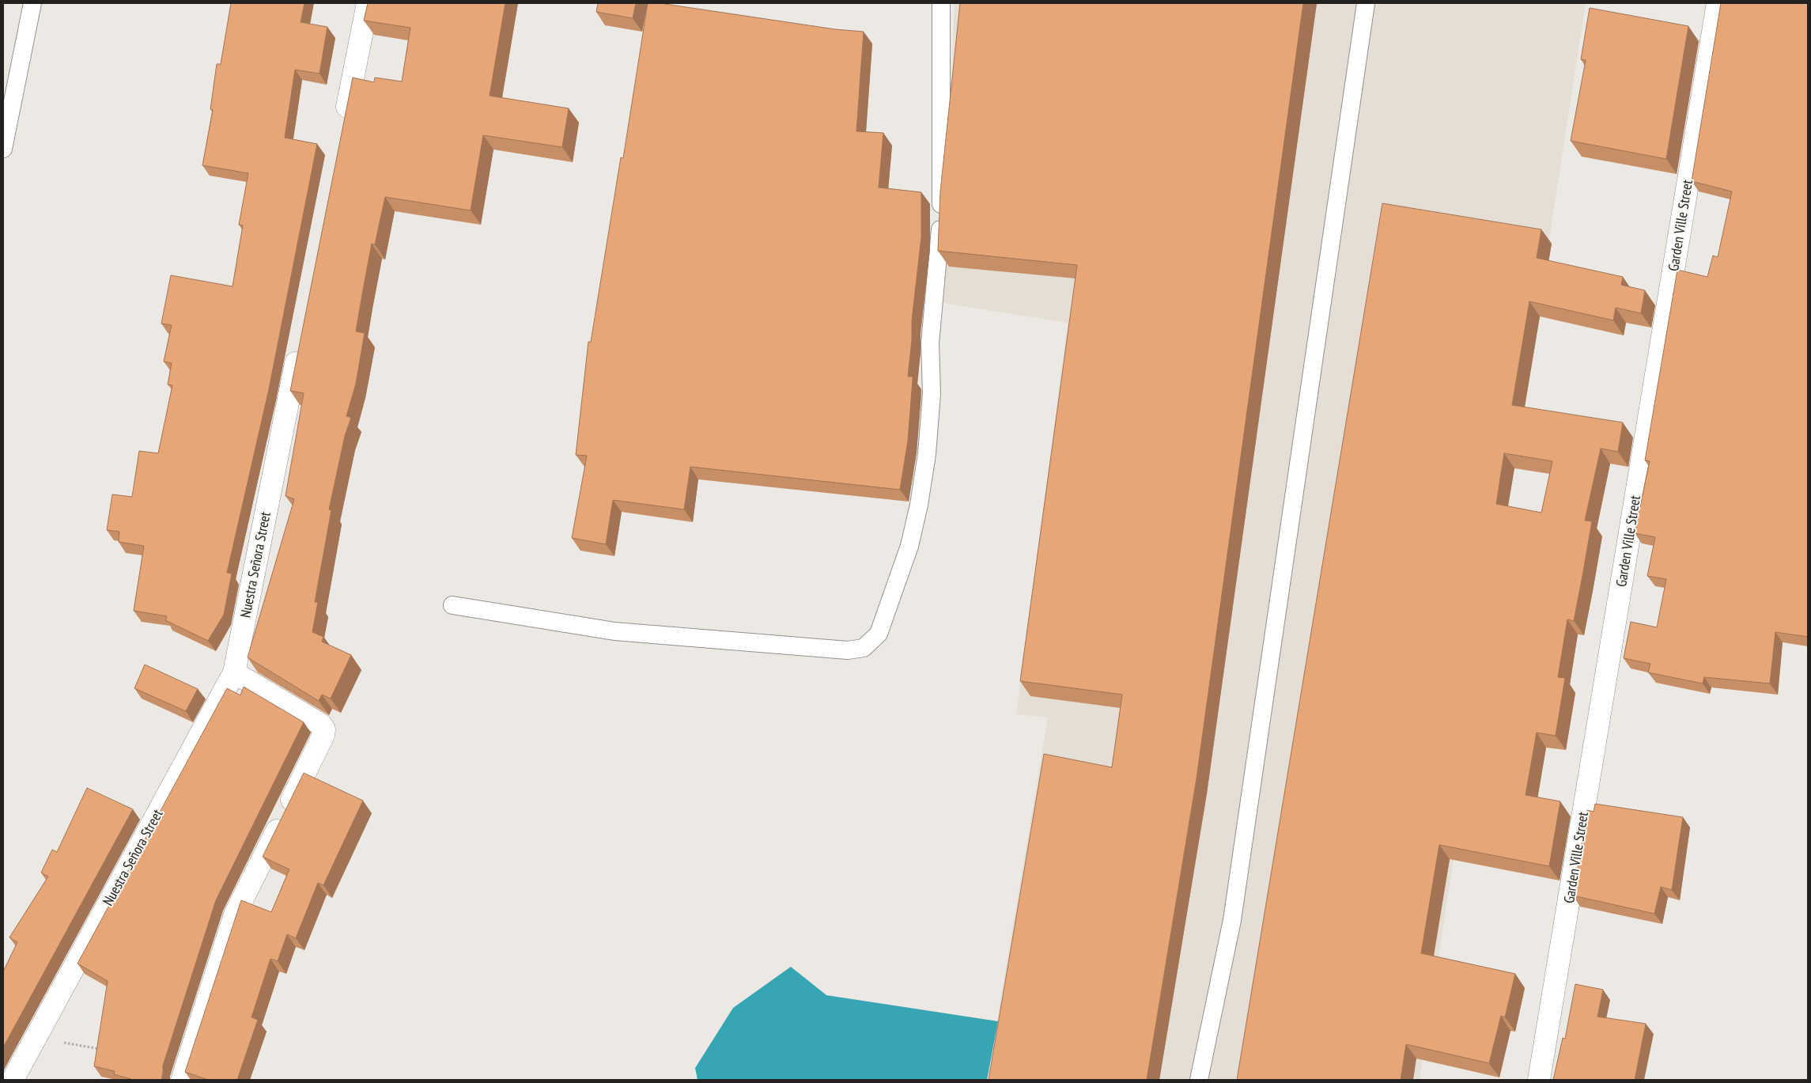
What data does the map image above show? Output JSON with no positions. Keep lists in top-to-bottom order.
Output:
{
  "streets": {
    "street": ["Garden Ville Street", "Nuestra Señora Street"]
  }
}
